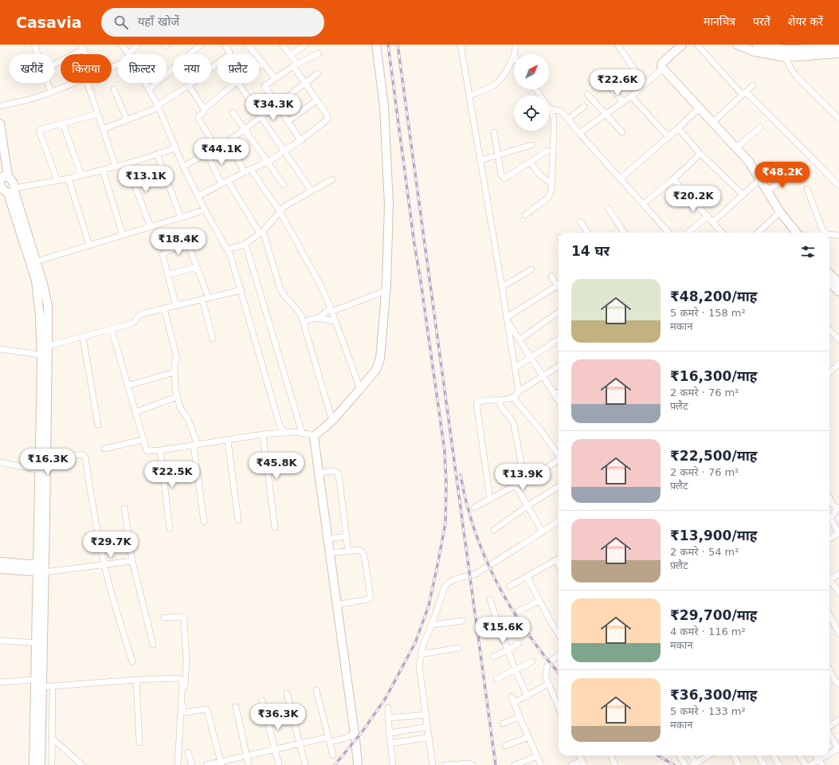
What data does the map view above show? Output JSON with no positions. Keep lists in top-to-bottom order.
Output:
{
  "north": "top right",
  "page": {
    "header": "Casavia",
    "search": "यहाँ खोजें",
    "nav": ["मानचित्र", "परतें", "शेयर करें"],
    "chip": [
      "खरीदें",
      "किराया",
      "फ़िल्टर",
      "नया",
      "फ़्लैट"
    ],
    "price": [
      "₹22.6K",
      "₹34.3K",
      "₹44.1K",
      "₹48.2K",
      "₹13.1K",
      "₹20.2K",
      "₹18.4K",
      "₹16.3K",
      "₹45.8K",
      "₹22.5K",
      "₹13.9K",
      "₹29.7K",
      "₹15.6K",
      "₹36.3K"
    ],
    "heading": "14 घर",
    "list": [
      {
        "name": "₹48,200/माह",
        "note": "5 कमरे · 158 m² · मकान"
      },
      {
        "name": "₹16,300/माह",
        "note": "2 कमरे · 76 m² · फ़्लैट"
      },
      {
        "name": "₹22,500/माह",
        "note": "2 कमरे · 76 m² · फ़्लैट"
      },
      {
        "name": "₹13,900/माह",
        "note": "2 कमरे · 54 m² · फ़्लैट"
      },
      {
        "name": "₹29,700/माह",
        "note": "4 कमरे · 116 m² · मकान"
      },
      {
        "name": "₹36,300/माह",
        "note": "5 कमरे · 133 m² · मकान"
      }
    ]
  }
}
